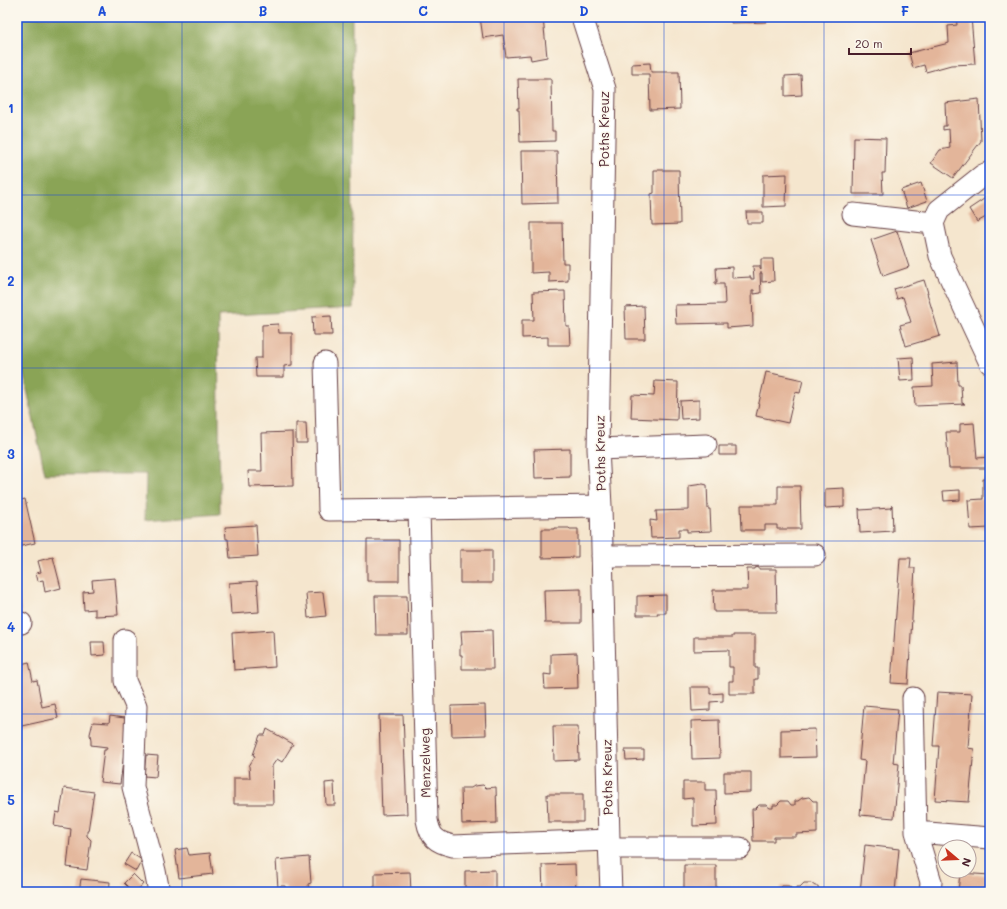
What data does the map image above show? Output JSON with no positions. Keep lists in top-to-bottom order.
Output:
{
  "streets": {
    "street": ["Poths Kreuz", "Menzelweg"]
  },
  "crossings": [
    ["Poths Kreuz", "Menzelweg"]
  ],
  "scale_bar": "20 m",
  "north": "right",
  "grid": {
    "columns": [
      "A",
      "B",
      "C",
      "D",
      "E",
      "F"
    ],
    "rows": [
      "1",
      "2",
      "3",
      "4",
      "5"
    ]
  }
}
